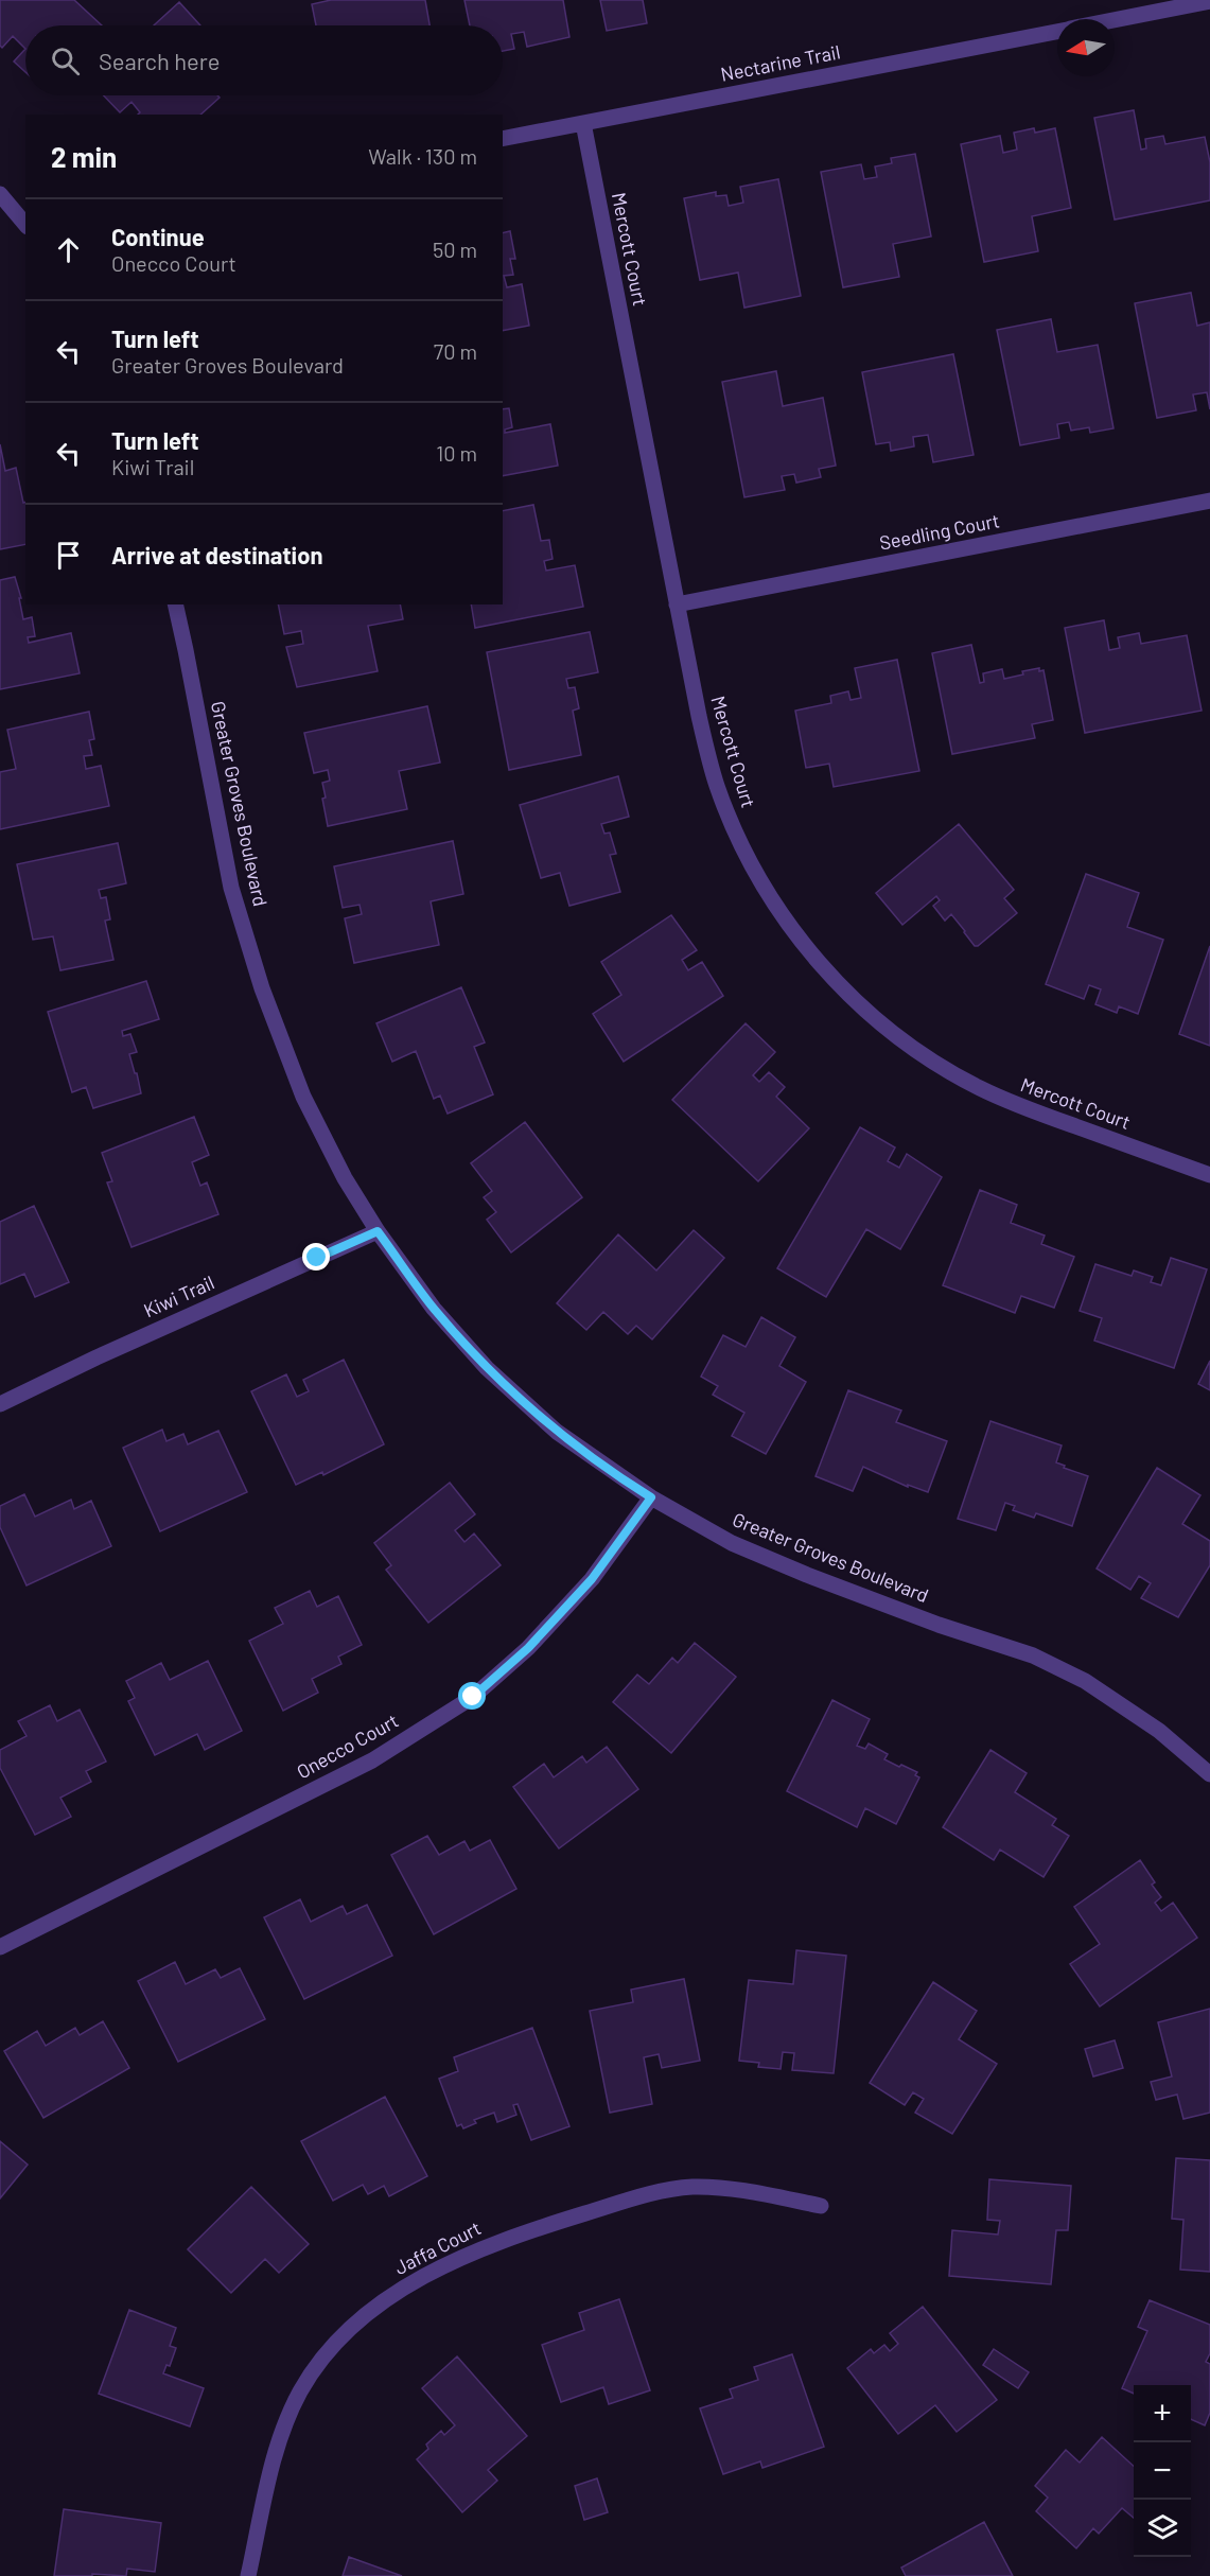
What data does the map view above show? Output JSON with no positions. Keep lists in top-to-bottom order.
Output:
{
  "streets": {
    "street": [
      "Nectarine Trail",
      "Mercott Court",
      "Seedling Court",
      "Greater Groves Boulevard",
      "Kiwi Trail",
      "Onecco Court",
      "Jaffa Court"
    ]
  },
  "crossings": [
    ["Nectarine Trail", "Mercott Court"],
    ["Mercott Court", "Seedling Court"],
    ["Greater Groves Boulevard", "Kiwi Trail"],
    ["Greater Groves Boulevard", "Onecco Court"]
  ],
  "north": "left",
  "page": {
    "search": "Search here",
    "heading": ["2 min", "Walk · 130 m"],
    "list": [
      ["Continue", "Onecco Court", "50 m"],
      ["Turn left", "Greater Groves Boulevard", "70 m"],
      ["Turn left", "Kiwi Trail", "10 m"],
      "Arrive at destination"
    ],
    "map_buttons": ["+", "−"]
  }
}
